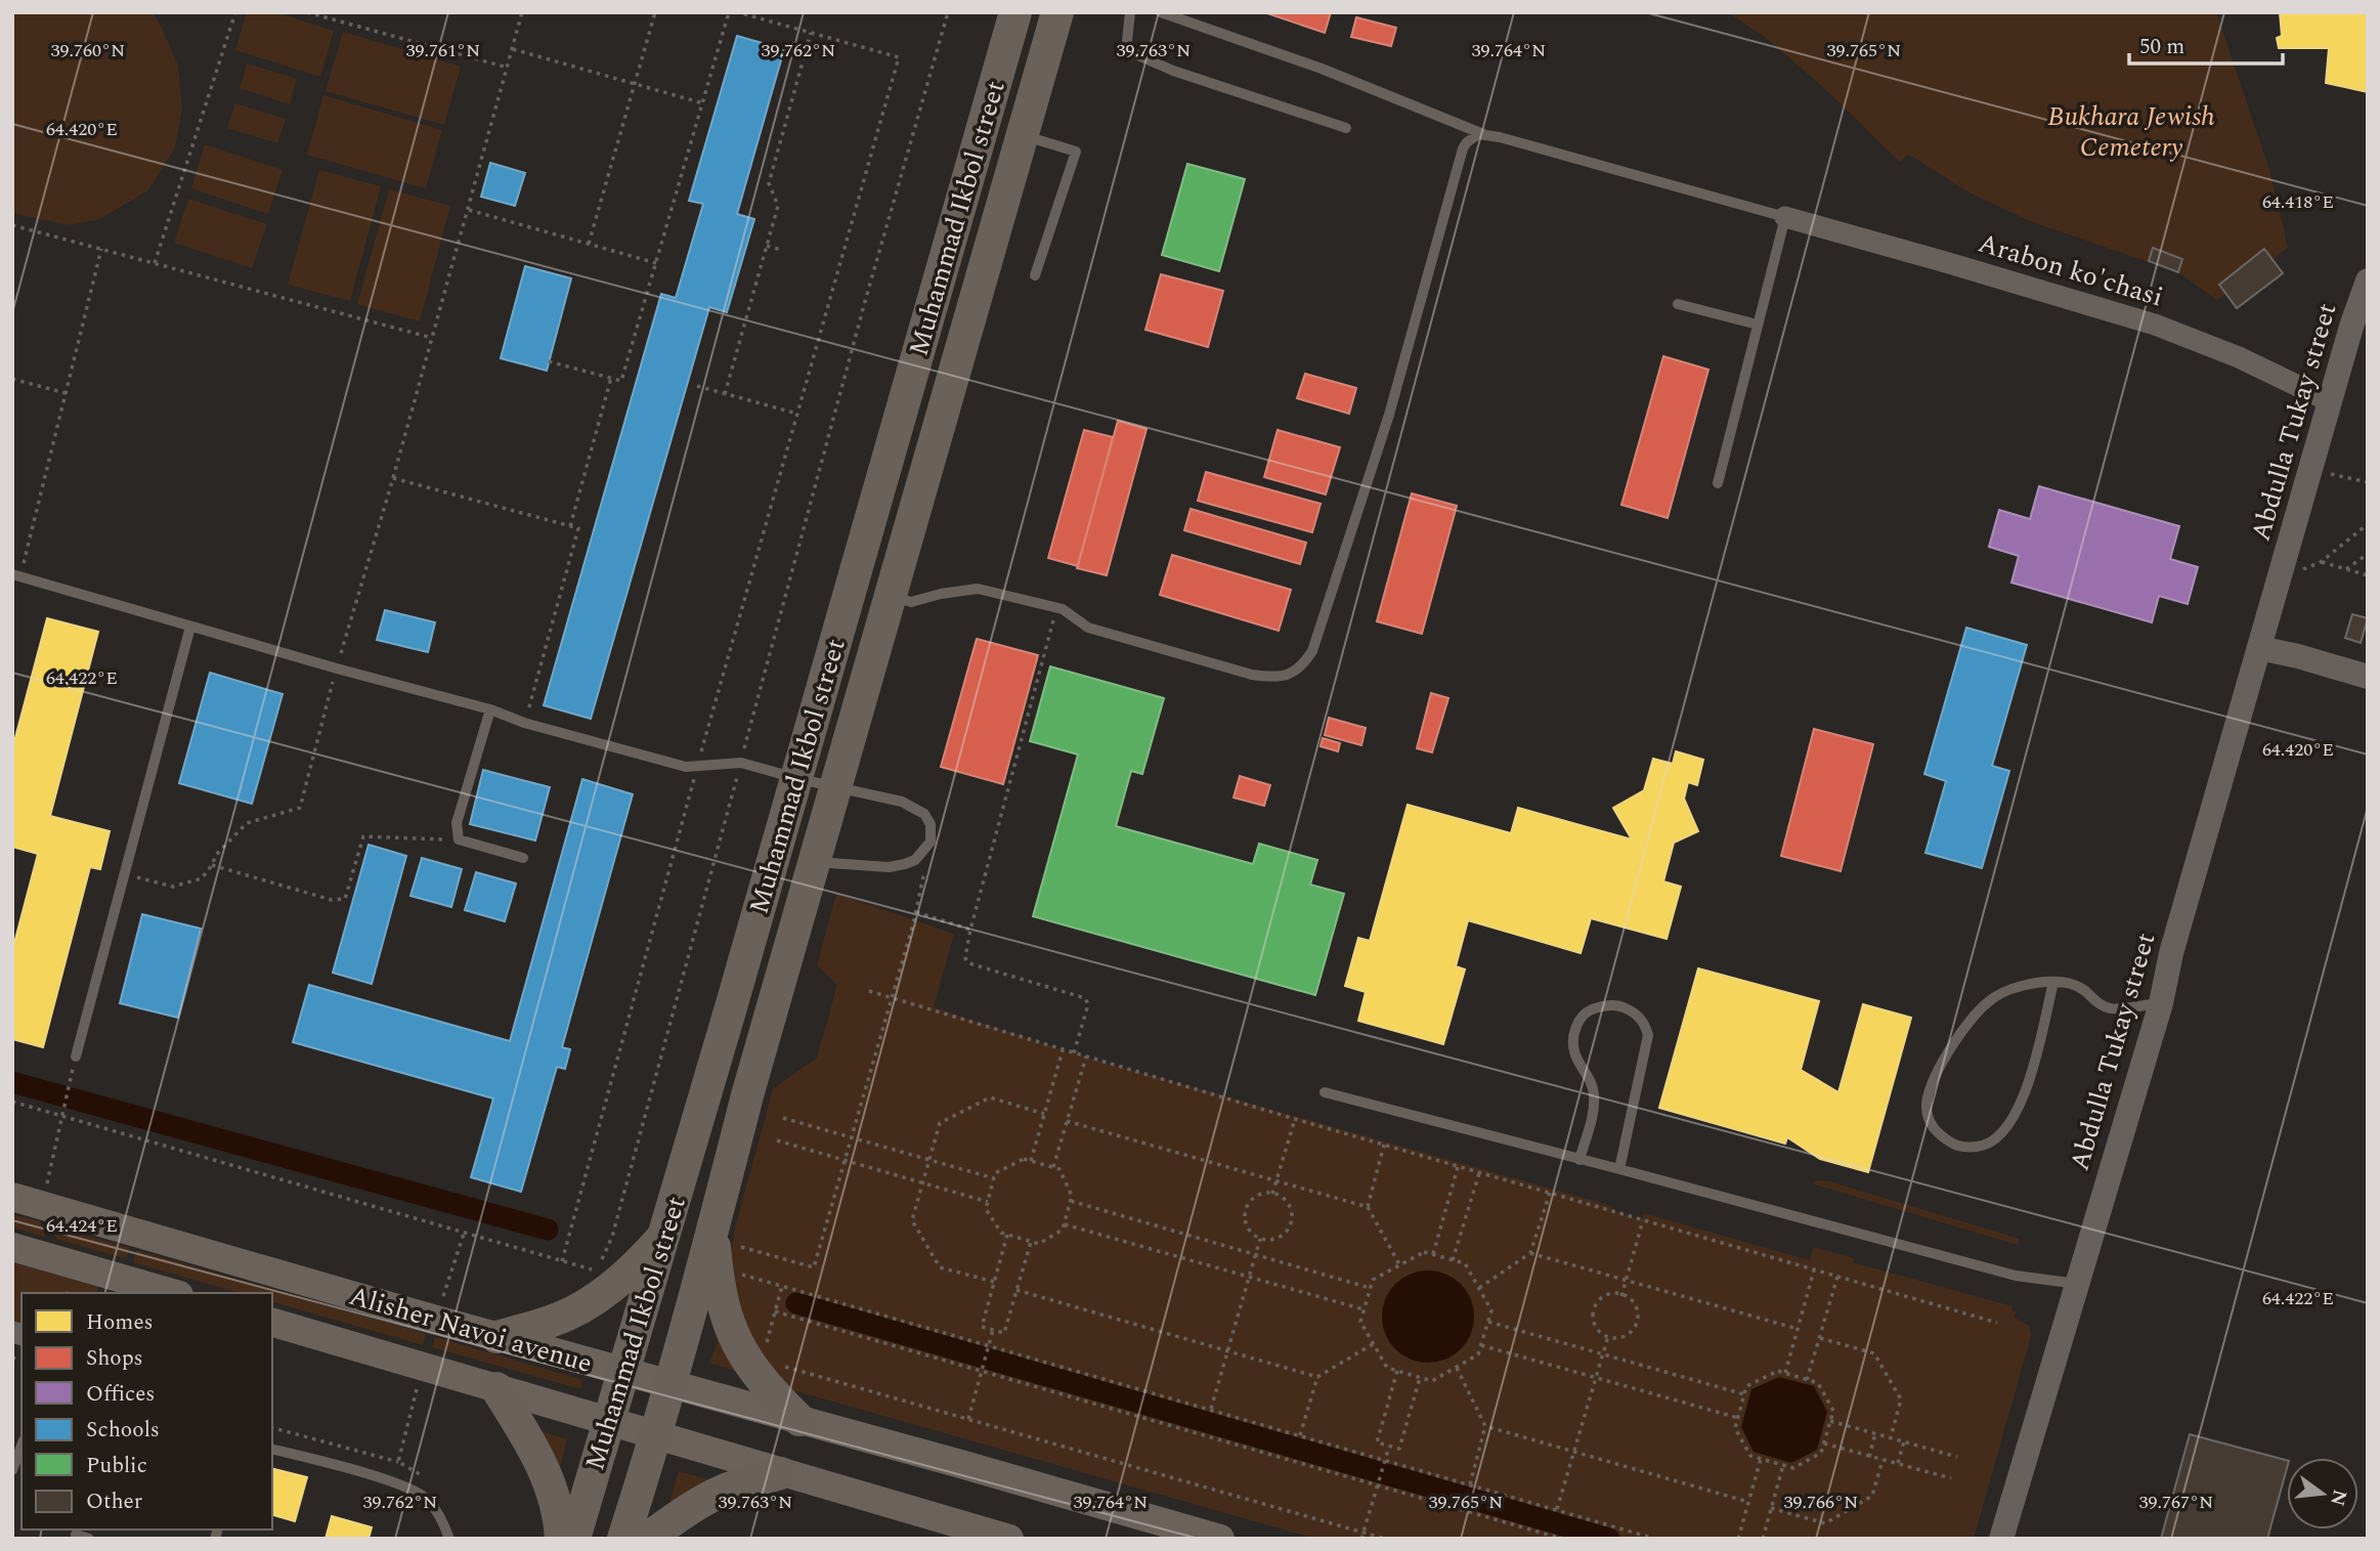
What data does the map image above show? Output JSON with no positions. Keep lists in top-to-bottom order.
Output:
{
  "streets": {
    "main road": ["Muhammad Ikbol street", "Alisher Navoi avenue"],
    "street": ["Arabon ko'chasi", "Abdulla Tukay street"]
  },
  "crossings": [
    ["Muhammad Ikbol street", "Alisher Navoi avenue"],
    ["Arabon ko'chasi", "Abdulla Tukay street"]
  ],
  "parks": ["Bukhara Jewish Cemetery"],
  "legend": [
    "Homes",
    "Shops",
    "Offices",
    "Schools",
    "Public",
    "Other"
  ],
  "scale_bar": "50 m",
  "north": "right",
  "coordinates": [
    "39.760°N",
    "39.761°N",
    "39.762°N",
    "39.763°N",
    "39.764°N",
    "39.765°N",
    "64.420°E",
    "64.418°E",
    "64.422°E",
    "64.424°E",
    "39.766°N",
    "39.767°N"
  ]
}
